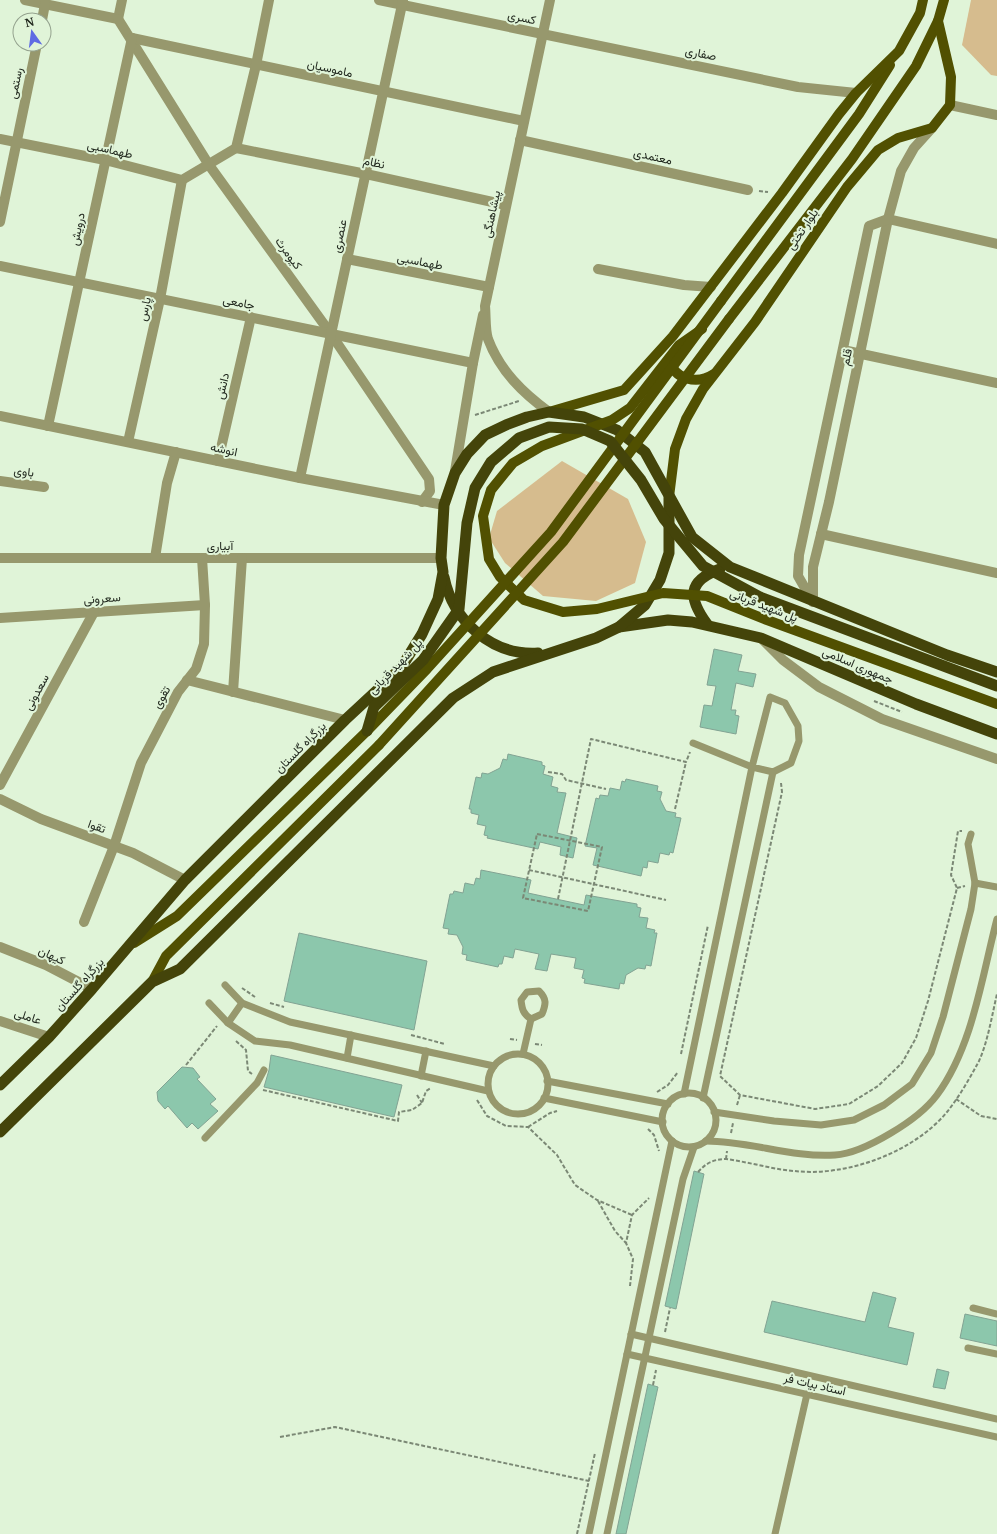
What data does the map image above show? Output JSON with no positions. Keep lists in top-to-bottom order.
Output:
{
  "streets": {
    "highway": ["پل شهید قربانی", "جمهوری اسلامی", "بزرگراه گلستان"],
    "main road": ["بلوار تختی"],
    "street": [
      "کسری",
      "صفاری",
      "ماموسیان",
      "رستمی",
      "طهماسبی",
      "معتمدی",
      "نظام",
      "پیشاهنگی",
      "درویش",
      "عنصری",
      "کیومرث",
      "جامعی",
      "پارس",
      "قلم",
      "دانش",
      "انوشه",
      "باوی",
      "آبیاری",
      "سعرونی",
      "سعدونی",
      "تقوی",
      "تقوا",
      "کیهان",
      "عاملی"
    ],
    "lane": ["استاد بیات فر"]
  },
  "crossings": [
    ["کسری", "صفاری"],
    ["کسری", "پیشاهنگی"],
    ["کسری", "عنصری"],
    ["صفاری", "پیشاهنگی"],
    ["ماموسیان", "پیشاهنگی"],
    ["ماموسیان", "درویش"],
    ["ماموسیان", "عنصری"],
    ["ماموسیان", "کیومرث"],
    ["رستمی", "طهماسبی"],
    ["طهماسبی", "پیشاهنگی"],
    ["طهماسبی", "درویش"],
    ["طهماسبی", "عنصری"],
    ["طهماسبی", "پارس"],
    ["معتمدی", "پیشاهنگی"],
    ["نظام", "پیشاهنگی"],
    ["نظام", "عنصری"],
    ["پیشاهنگی", "بزرگراه گلستان"],
    ["درویش", "کیومرث"],
    ["درویش", "جامعی"],
    ["درویش", "انوشه"],
    ["بلوار تختی", "قلم"],
    ["عنصری", "کیومرث"],
    ["عنصری", "جامعی"],
    ["عنصری", "انوشه"],
    ["کیومرث", "جامعی"],
    ["کیومرث", "انوشه"],
    ["جامعی", "پارس"],
    ["جامعی", "دانش"],
    ["پارس", "انوشه"],
    ["دانش", "انوشه"],
    ["انوشه", "بزرگراه گلستان"],
    ["آبیاری", "تقوی"],
    ["آبیاری", "بزرگراه گلستان"],
    ["سعرونی", "سعدونی"],
    ["سعرونی", "تقوی"],
    ["تقوی", "تقوا"],
    ["بزرگراه گلستان", "تقوا"],
    ["بزرگراه گلستان", "کیهان"],
    ["بزرگراه گلستان", "عاملی"]
  ],
  "north": "top"
}
